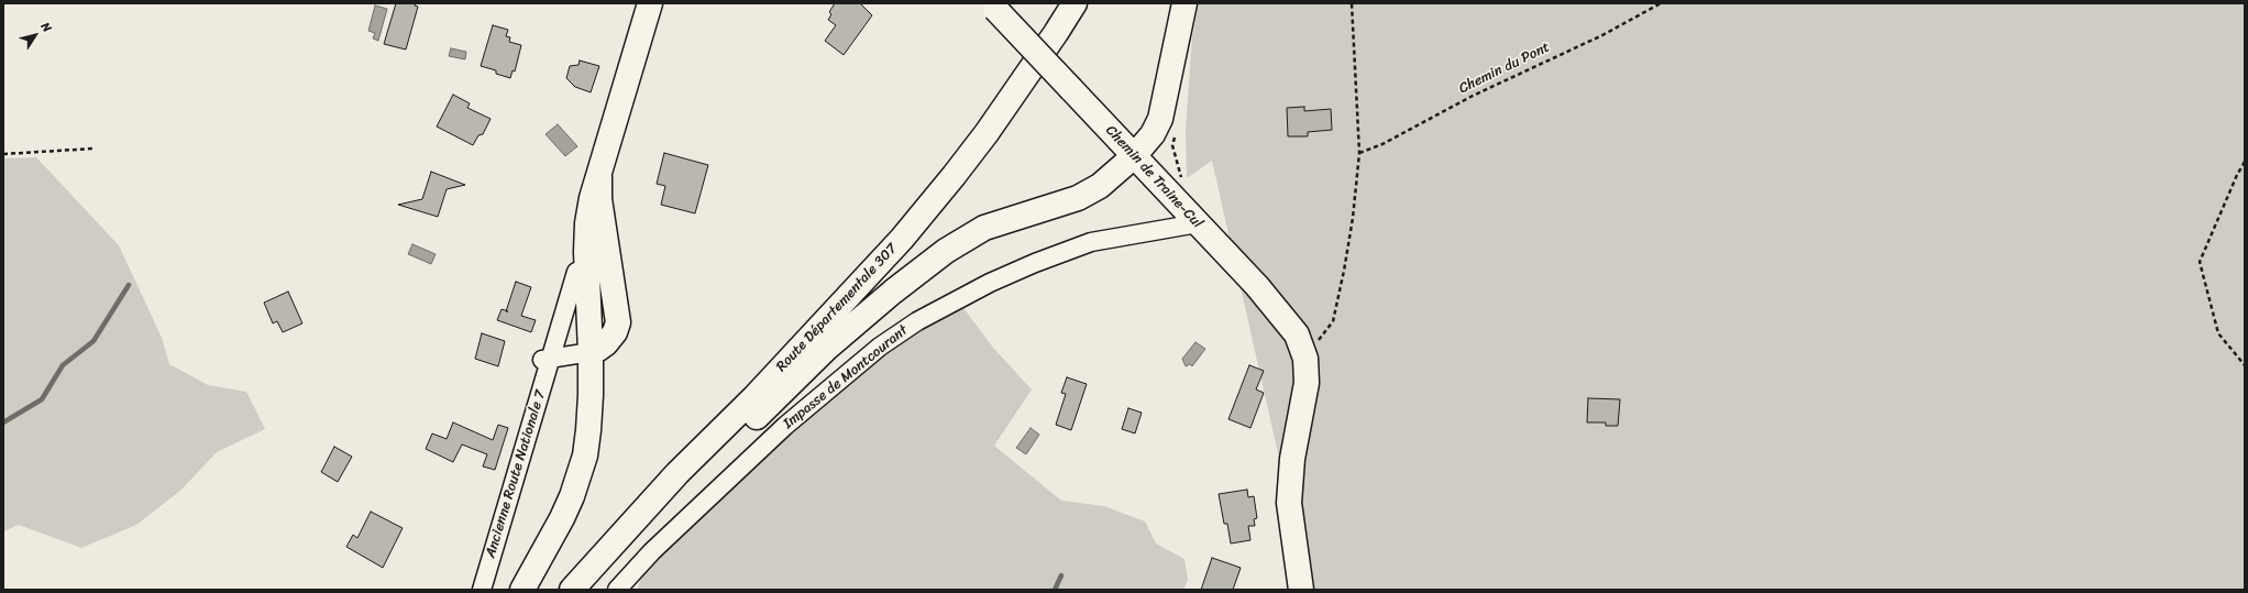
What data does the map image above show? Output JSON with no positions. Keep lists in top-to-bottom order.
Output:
{
  "streets": {
    "main road": ["Chemin de Traine-Cul", "Route Départementale 307"],
    "street": ["Impasse de Montcourant", "Ancienne Route Nationale 7"],
    "path": ["Chemin du Pont"]
  },
  "crossings": [
    ["Chemin de Traine-Cul", "Impasse de Montcourant"]
  ],
  "north": "top right"
}
